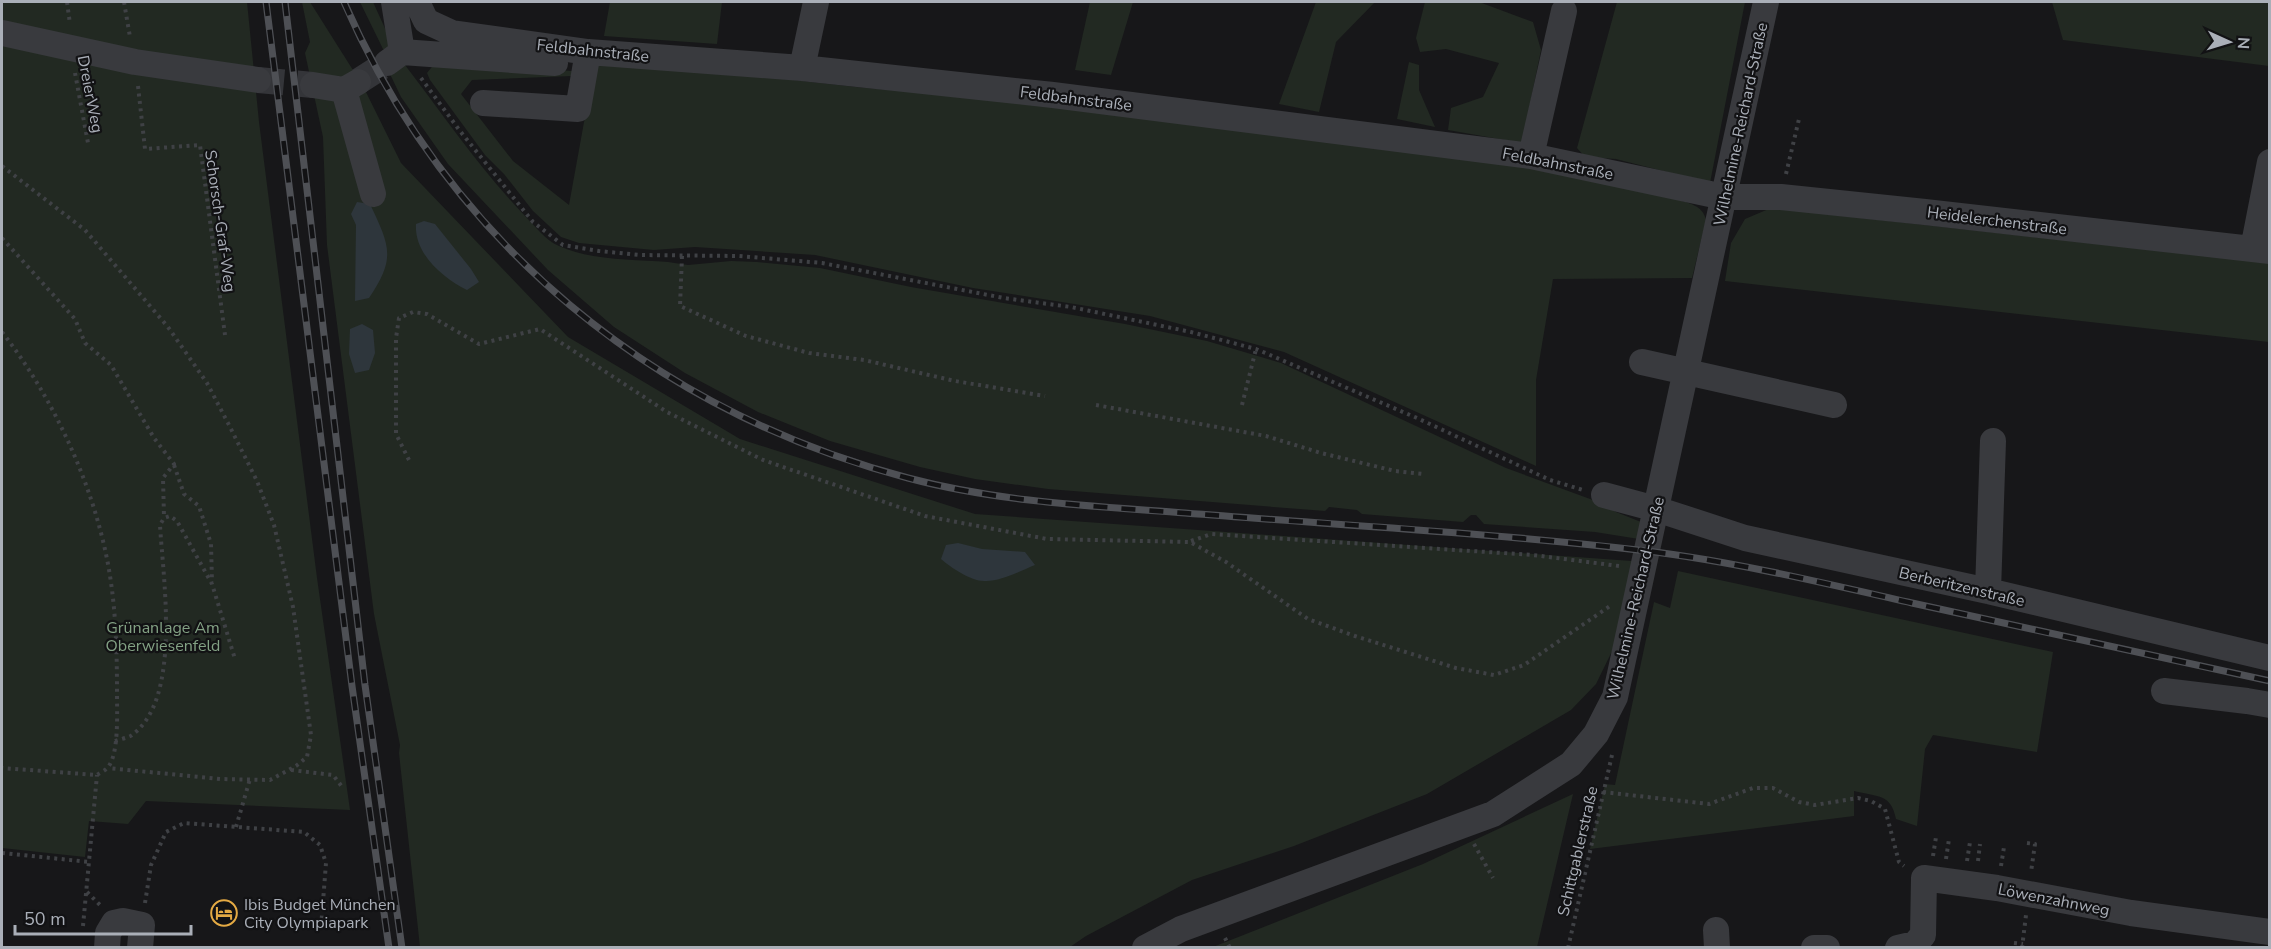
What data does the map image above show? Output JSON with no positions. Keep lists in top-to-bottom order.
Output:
{
  "streets": {
    "street": [
      "Feldbahnstraße",
      "Wilhelmine-Reichard-Straße",
      "Heidelerchenstraße",
      "Berberitzenstraße",
      "Löwenzahnweg"
    ],
    "path": ["DreierWeg", "Schorsch-Graf-Weg", "Schittgablerstraße"]
  },
  "crossings": [
    ["Feldbahnstraße", "Wilhelmine-Reichard-Straße"],
    ["Feldbahnstraße", "Heidelerchenstraße"],
    ["Wilhelmine-Reichard-Straße", "Heidelerchenstraße"],
    ["Wilhelmine-Reichard-Straße", "Berberitzenstraße"]
  ],
  "parks": ["Grünanlage Am Oberwiesenfeld"],
  "places": {
    "hotel": ["Ibis Budget München City Olympiapark"]
  },
  "scale_bar": "50 m",
  "north": "right"
}
